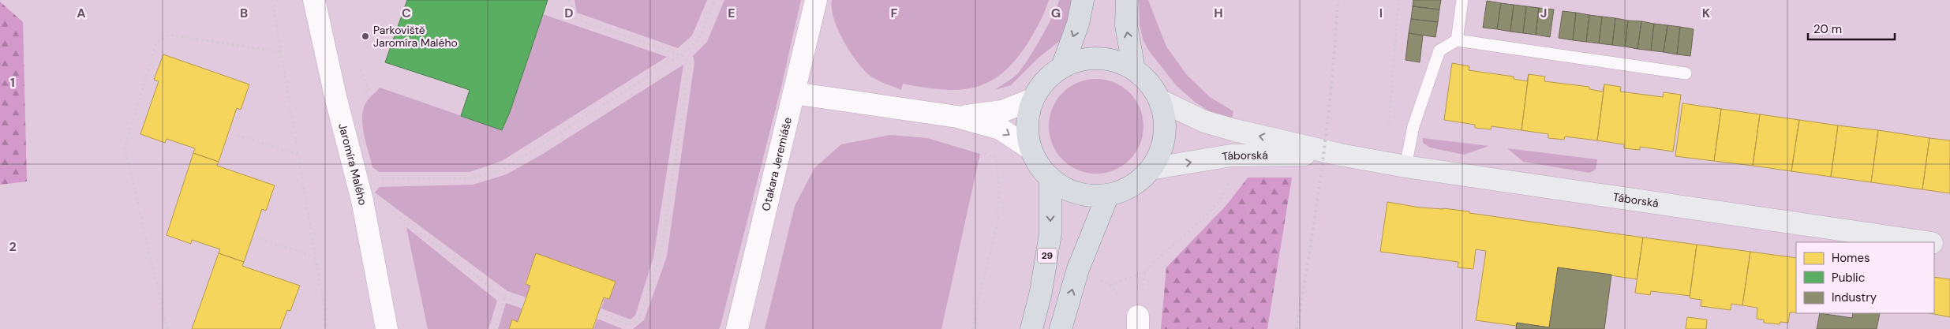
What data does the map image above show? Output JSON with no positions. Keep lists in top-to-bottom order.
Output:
{
  "streets": {
    "main road": ["Táborská", "29"],
    "street": ["Jaromíra Malého", "Otakara Jeremiáše"]
  },
  "crossings": [
    ["Táborská", "29"]
  ],
  "places": ["Parkoviště Jaromíra Malého"],
  "legend": ["Homes", "Public", "Industry"],
  "scale_bar": "20 m",
  "grid": {
    "columns": [
      "A",
      "B",
      "C",
      "D",
      "E",
      "F",
      "G",
      "H",
      "I",
      "J",
      "K"
    ],
    "rows": ["1", "2"]
  }
}
